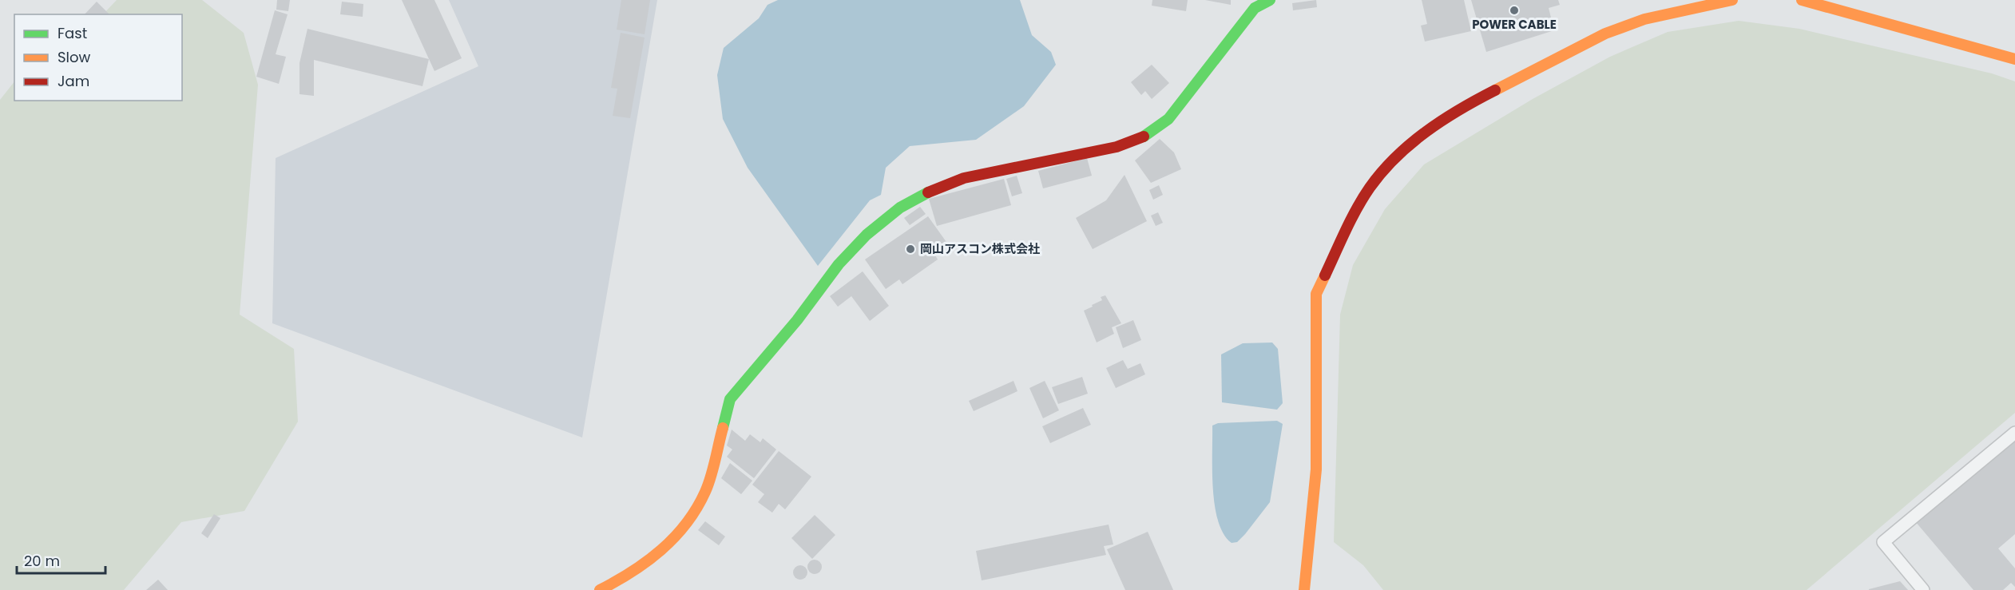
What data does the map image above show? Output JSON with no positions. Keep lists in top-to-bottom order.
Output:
{
  "places": ["POWER CABLE", "岡山アスコン株式会社"],
  "legend": ["Fast", "Slow", "Jam"],
  "scale_bar": "20 m"
}
